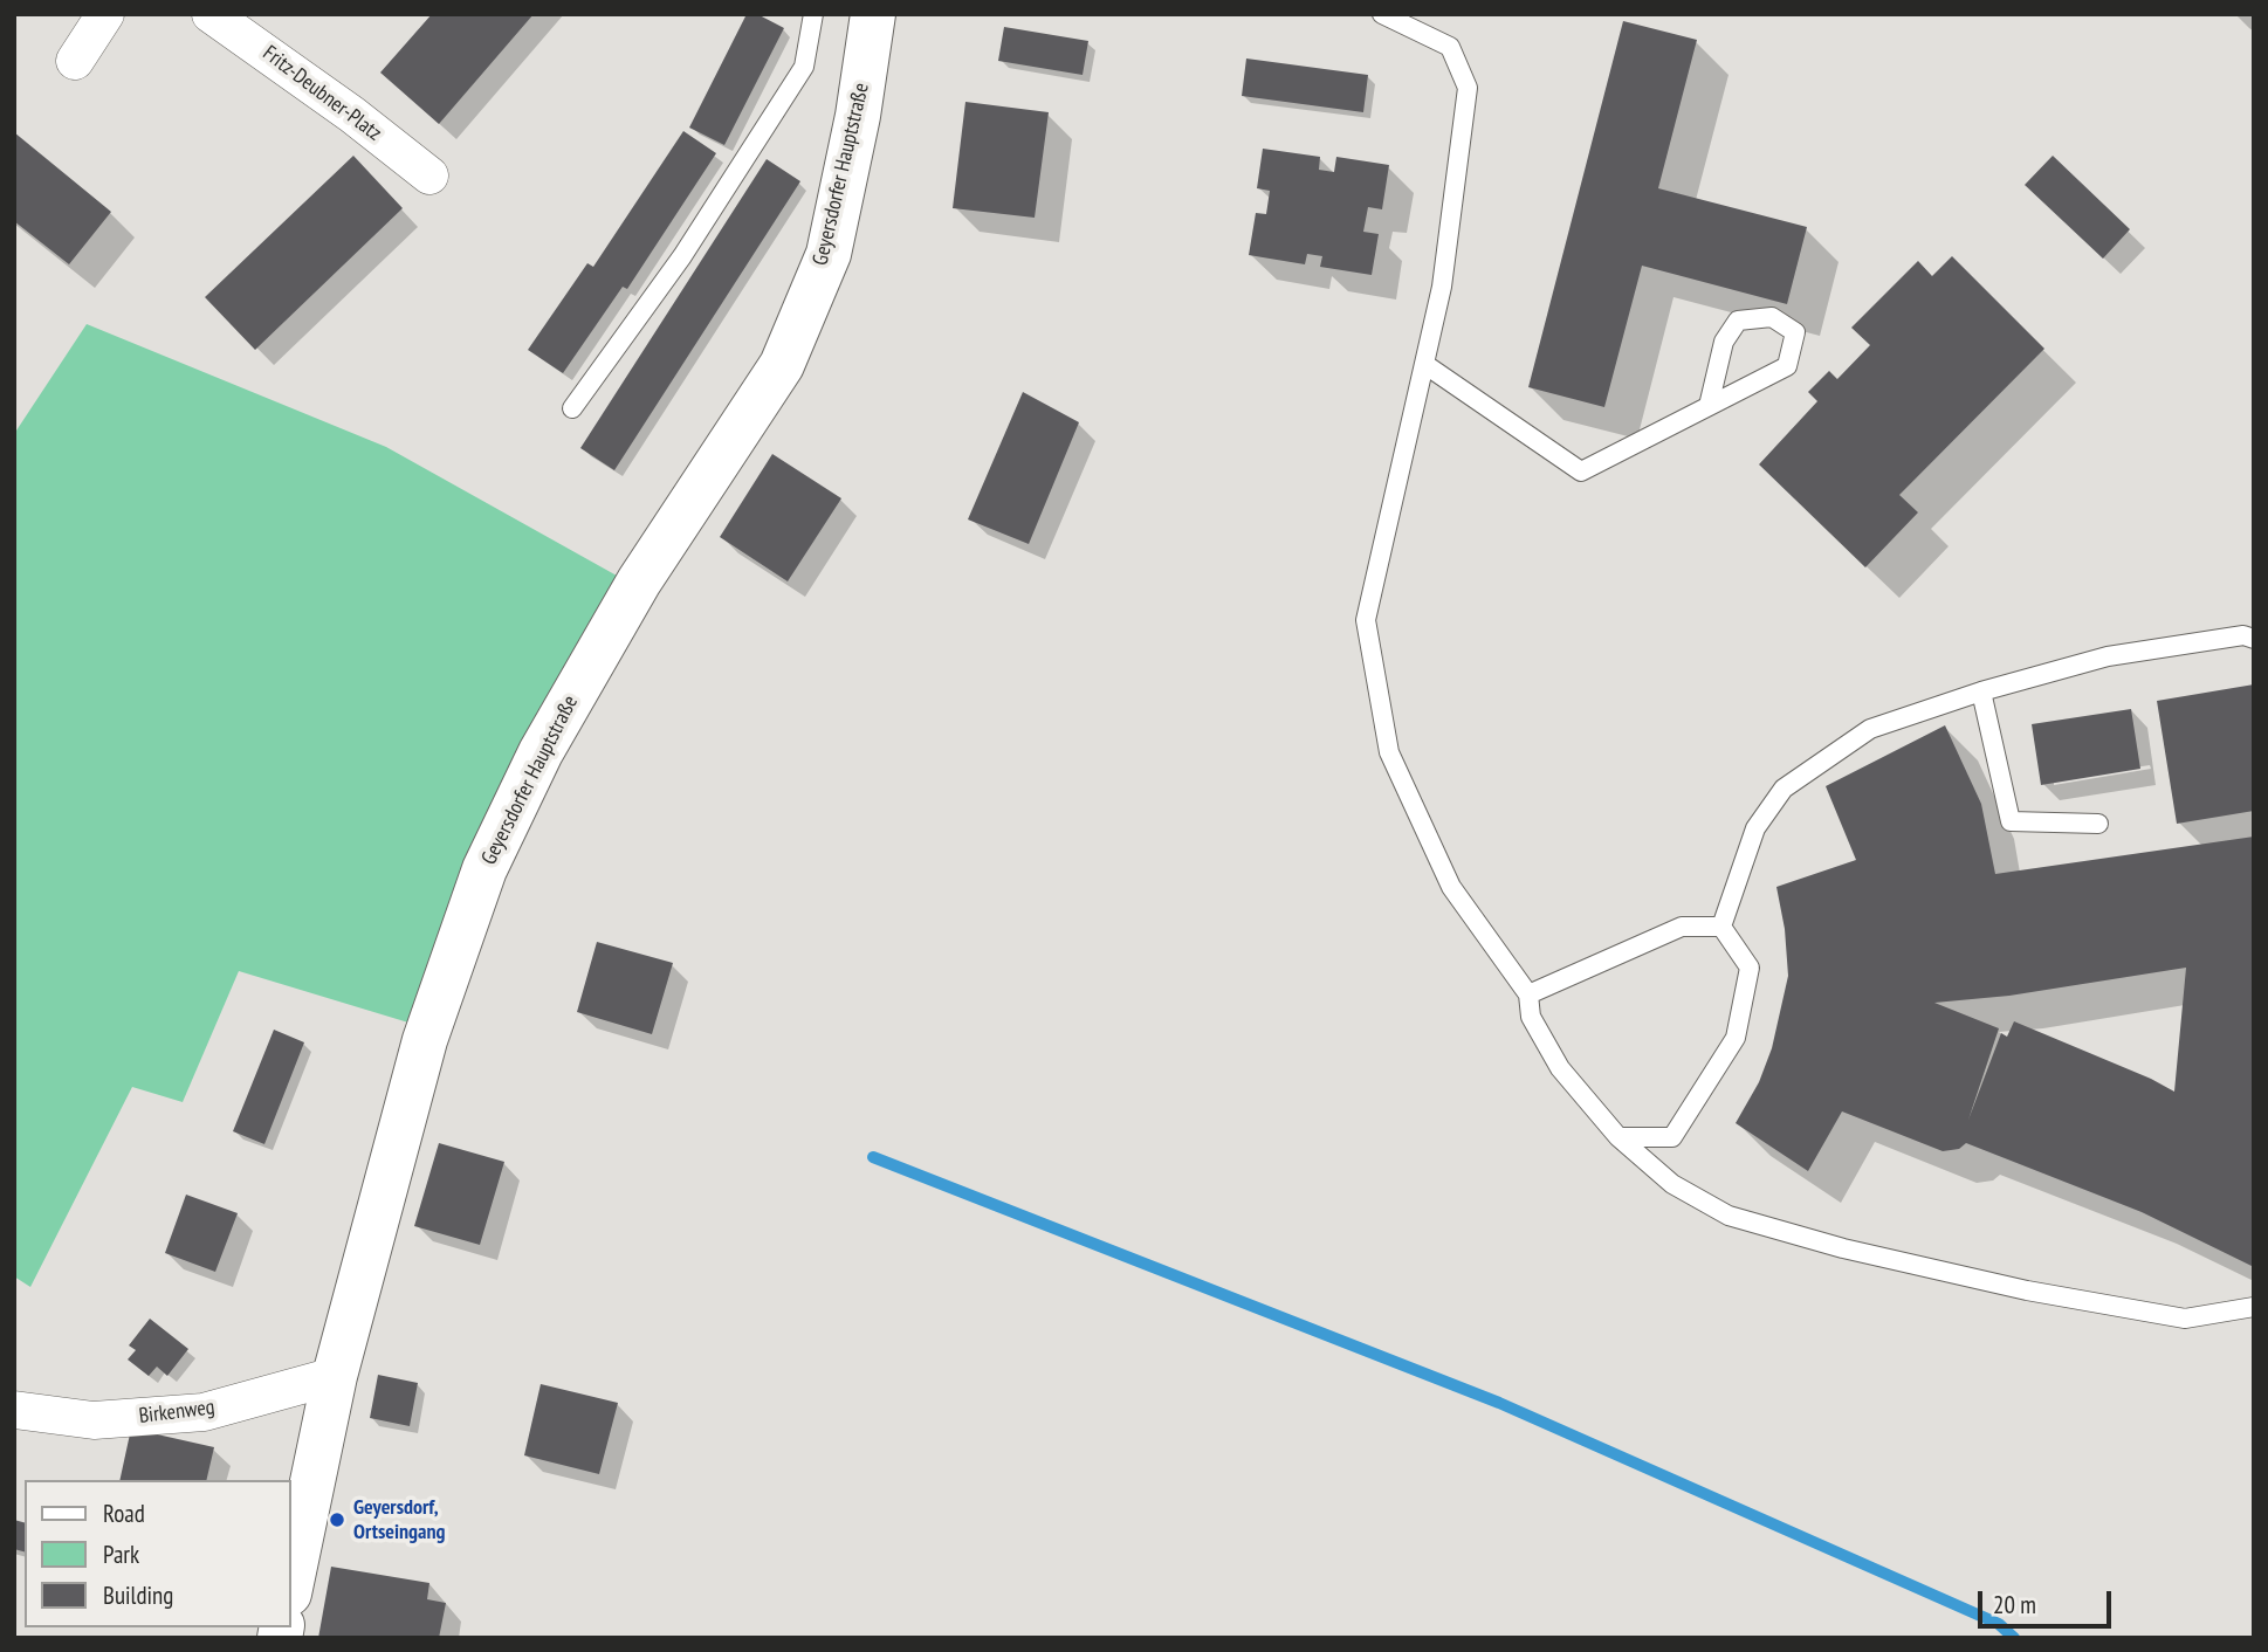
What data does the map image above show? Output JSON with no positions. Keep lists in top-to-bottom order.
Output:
{
  "streets": {
    "main road": ["Geyersdorfer Hauptstraße"],
    "street": ["Fritz-Deubner-Platz", "Birkenweg"]
  },
  "crossings": [
    ["Geyersdorfer Hauptstraße", "Birkenweg"]
  ],
  "places": ["Geyersdorf, Ortseingang"],
  "legend": ["Road", "Park", "Building"],
  "scale_bar": "20 m"
}
